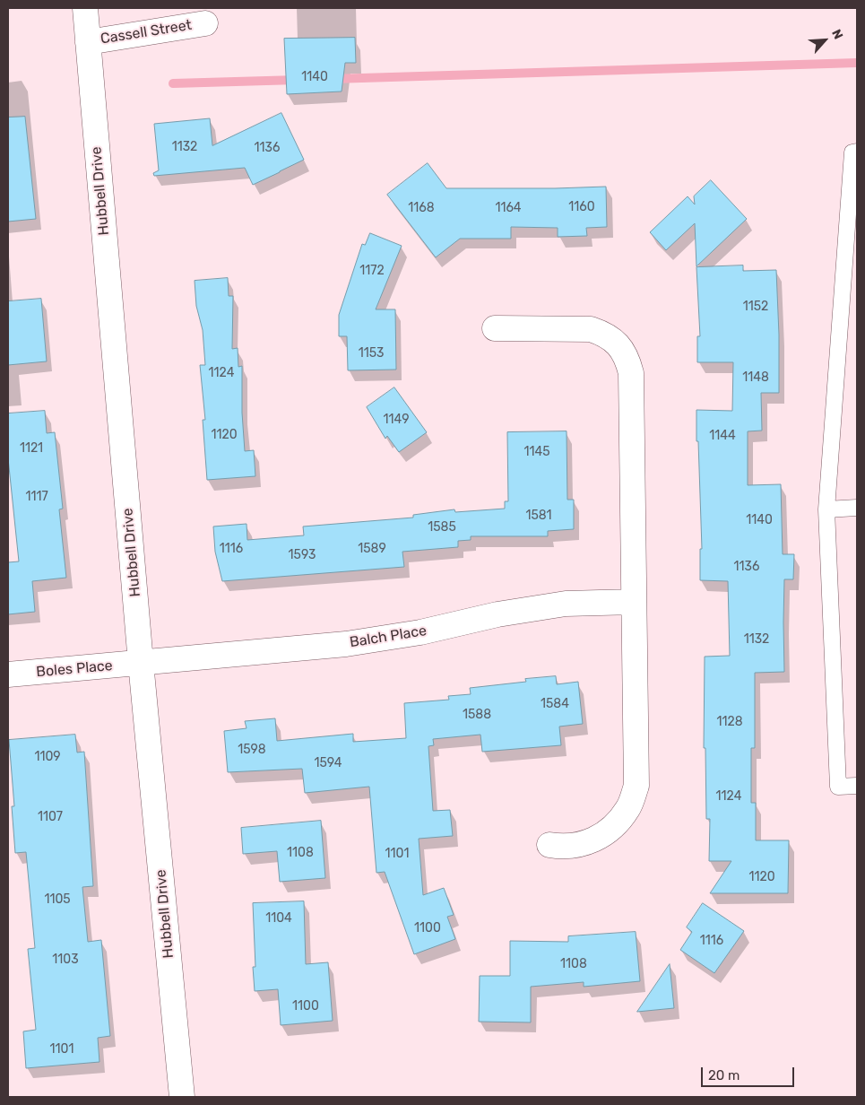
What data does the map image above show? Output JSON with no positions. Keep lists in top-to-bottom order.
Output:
{
  "streets": {
    "street": [
      "Cassell Street",
      "Hubbell Drive",
      "Balch Place",
      "Boles Place"
    ]
  },
  "crossings": [
    ["Cassell Street", "Hubbell Drive"],
    ["Hubbell Drive", "Balch Place"],
    ["Hubbell Drive", "Boles Place"],
    ["Balch Place", "Boles Place"]
  ],
  "house_numbers": [
    "1140",
    "1132",
    "1136",
    "1160",
    "1168",
    "1164",
    "1172",
    "1152",
    "1153",
    "1124",
    "1148",
    "1149",
    "1120",
    "1144",
    "1121",
    "1145",
    "1117",
    "1581",
    "1140",
    "1585",
    "1116",
    "1589",
    "1593",
    "1136",
    "1132",
    "1584",
    "1588",
    "1128",
    "1598",
    "1109",
    "1594",
    "1124",
    "1107",
    "1108",
    "1101",
    "1120",
    "1105",
    "1104",
    "1100",
    "1116",
    "1103",
    "1108",
    "1100",
    "1101"
  ],
  "scale_bar": "20 m",
  "north": "top right"
}
